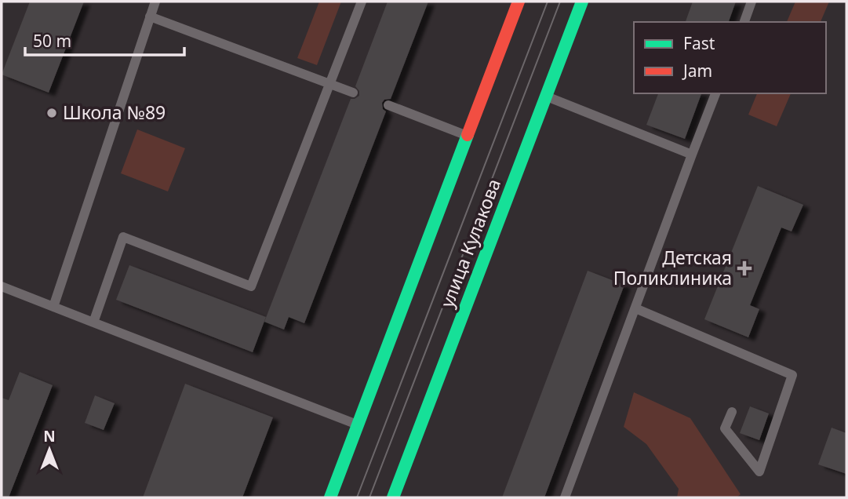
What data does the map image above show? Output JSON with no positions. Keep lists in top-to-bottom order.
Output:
{
  "streets": {
    "main road": ["улица Кулакова"]
  },
  "places": {
    "other": ["Школа №89"],
    "health": ["Детская Поликлиника"]
  },
  "legend": ["Fast", "Jam"],
  "scale_bar": "50 m",
  "north": "top"
}
